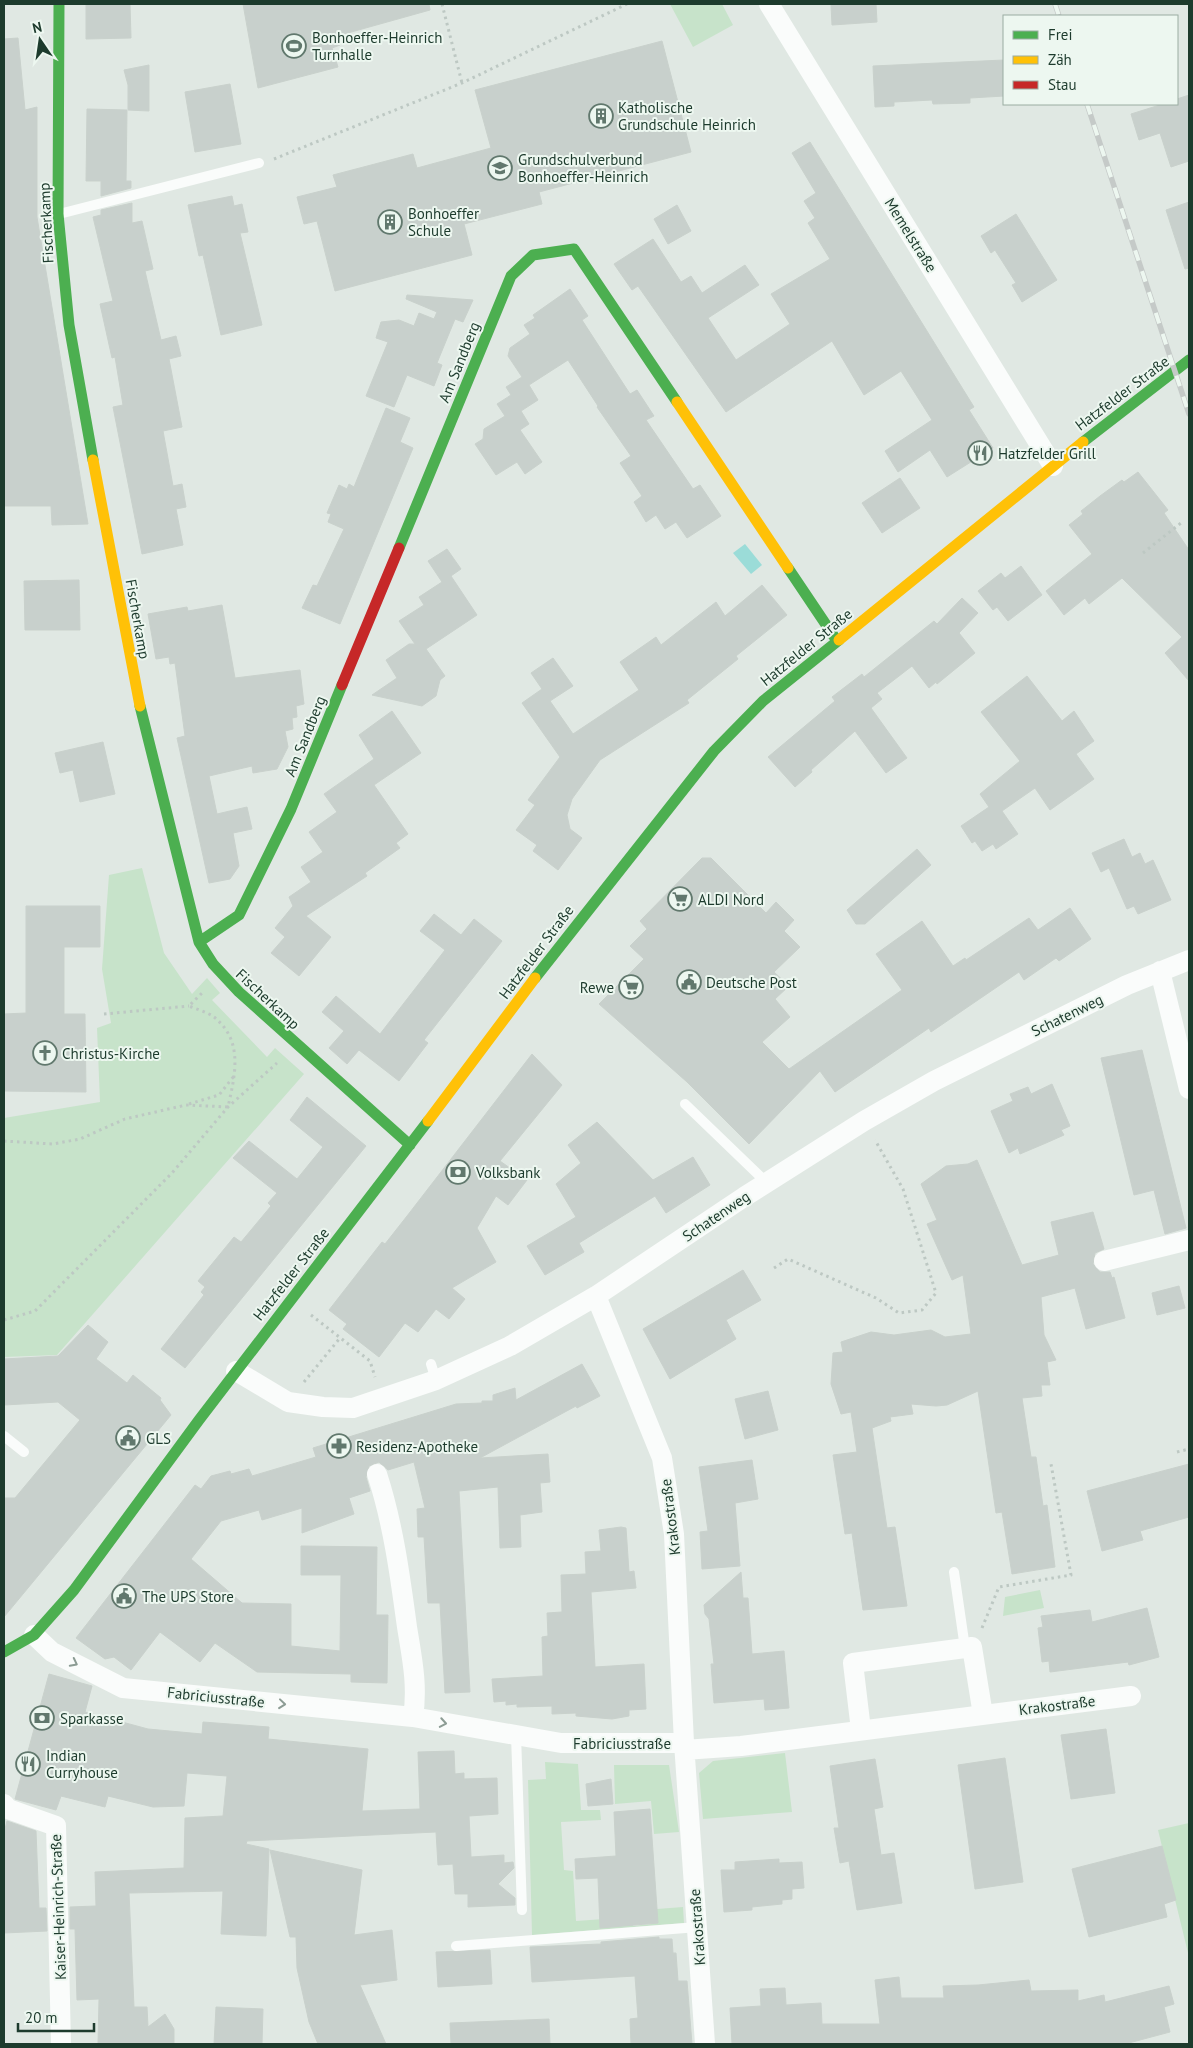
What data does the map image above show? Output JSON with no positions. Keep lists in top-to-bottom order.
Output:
{
  "streets": {
    "street": [
      "Fischerkamp",
      "Memelstraße",
      "Am Sandberg",
      "Hatzfelder Straße",
      "Schatenweg",
      "Krakostraße",
      "Fabriciusstraße",
      "Kaiser-Heinrich-Straße"
    ]
  },
  "crossings": [
    ["Fischerkamp", "Am Sandberg"],
    ["Fischerkamp", "Hatzfelder Straße"],
    ["Memelstraße", "Hatzfelder Straße"],
    ["Am Sandberg", "Hatzfelder Straße"],
    ["Hatzfelder Straße", "Schatenweg"],
    ["Hatzfelder Straße", "Fabriciusstraße"],
    ["Schatenweg", "Krakostraße"],
    ["Krakostraße", "Fabriciusstraße"]
  ],
  "one_way": ["Fabriciusstraße"],
  "places": {
    "sports": ["Bonhoeffer-Heinrich Turnhalle"],
    "building": ["Katholische Grundschule Heinrich", "Bonhoeffer Schule"],
    "school or university": ["Grundschulverbund Bonhoeffer-Heinrich"],
    "restaurant": ["Hatzfelder Grill", "Indian Curryhouse"],
    "supermarket": ["ALDI Nord", "Rewe"],
    "public building": ["Deutsche Post", "GLS", "The UPS Store"],
    "church": ["Christus-Kirche"],
    "bank": ["Volksbank", "Sparkasse"],
    "pharmacy": ["Residenz-Apotheke"]
  },
  "legend": ["Frei", "Zäh", "Stau"],
  "scale_bar": "20 m",
  "north": "top"
}
